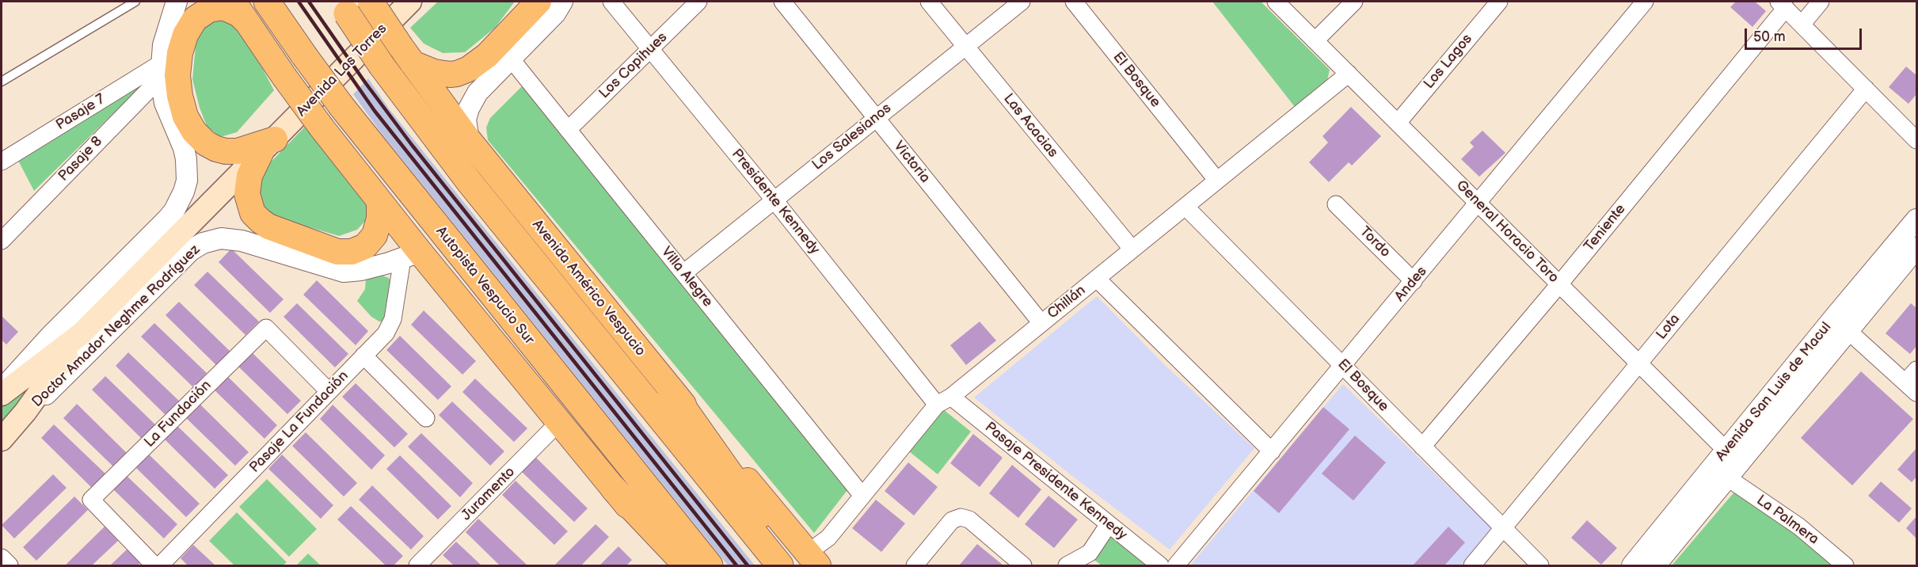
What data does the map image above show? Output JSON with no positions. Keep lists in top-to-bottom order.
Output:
{
  "streets": {
    "highway": ["Autopista Vespucio Sur"],
    "main road": ["Avenida Las Torres", "Avenida Américo Vespucio", "Doctor Amador Neghme Rodríguez"],
    "street": [
      "Los Lagos",
      "Los Copihues",
      "El Bosque",
      "Pasaje 7",
      "Las Acacias",
      "Los Salesianos",
      "Pasaje 8",
      "Victoria",
      "Presidente Kennedy",
      "Teniente",
      "General Horacio Toro",
      "Tordo",
      "Villa Alegre",
      "Andes",
      "Chillán",
      "Lota",
      "Avenida San Luis de Macul",
      "La Fundación",
      "Pasaje La Fundación",
      "Pasaje Presidente Kennedy",
      "Juramento",
      "La Palmera"
    ]
  },
  "crossings": [
    ["Los Lagos", "General Horacio Toro"],
    ["Los Copihues", "Presidente Kennedy"],
    ["Los Copihues", "Villa Alegre"],
    ["Avenida Las Torres", "Doctor Amador Neghme Rodríguez"],
    ["El Bosque", "Teniente"],
    ["El Bosque", "Andes"],
    ["El Bosque", "Chillán"],
    ["El Bosque", "Lota"],
    ["Pasaje 7", "Pasaje 8"],
    ["Las Acacias", "Los Salesianos"],
    ["Las Acacias", "Chillán"],
    ["Los Salesianos", "Victoria"],
    ["Los Salesianos", "Presidente Kennedy"],
    ["Los Salesianos", "Villa Alegre"],
    ["Victoria", "Chillán"],
    ["Presidente Kennedy", "Chillán"],
    ["Presidente Kennedy", "Pasaje Presidente Kennedy"],
    ["Teniente", "General Horacio Toro"],
    ["General Horacio Toro", "Andes"],
    ["General Horacio Toro", "Chillán"],
    ["General Horacio Toro", "Lota"],
    ["General Horacio Toro", "Avenida San Luis de Macul"],
    ["General Horacio Toro", "La Palmera"],
    ["Tordo", "Andes"],
    ["Villa Alegre", "Chillán"],
    ["Chillán", "Pasaje Presidente Kennedy"],
    ["Doctor Amador Neghme Rodríguez", "Pasaje La Fundación"],
    ["Avenida San Luis de Macul", "La Palmera"],
    ["La Fundación", "Pasaje La Fundación"]
  ],
  "scale_bar": "50 m"
}
